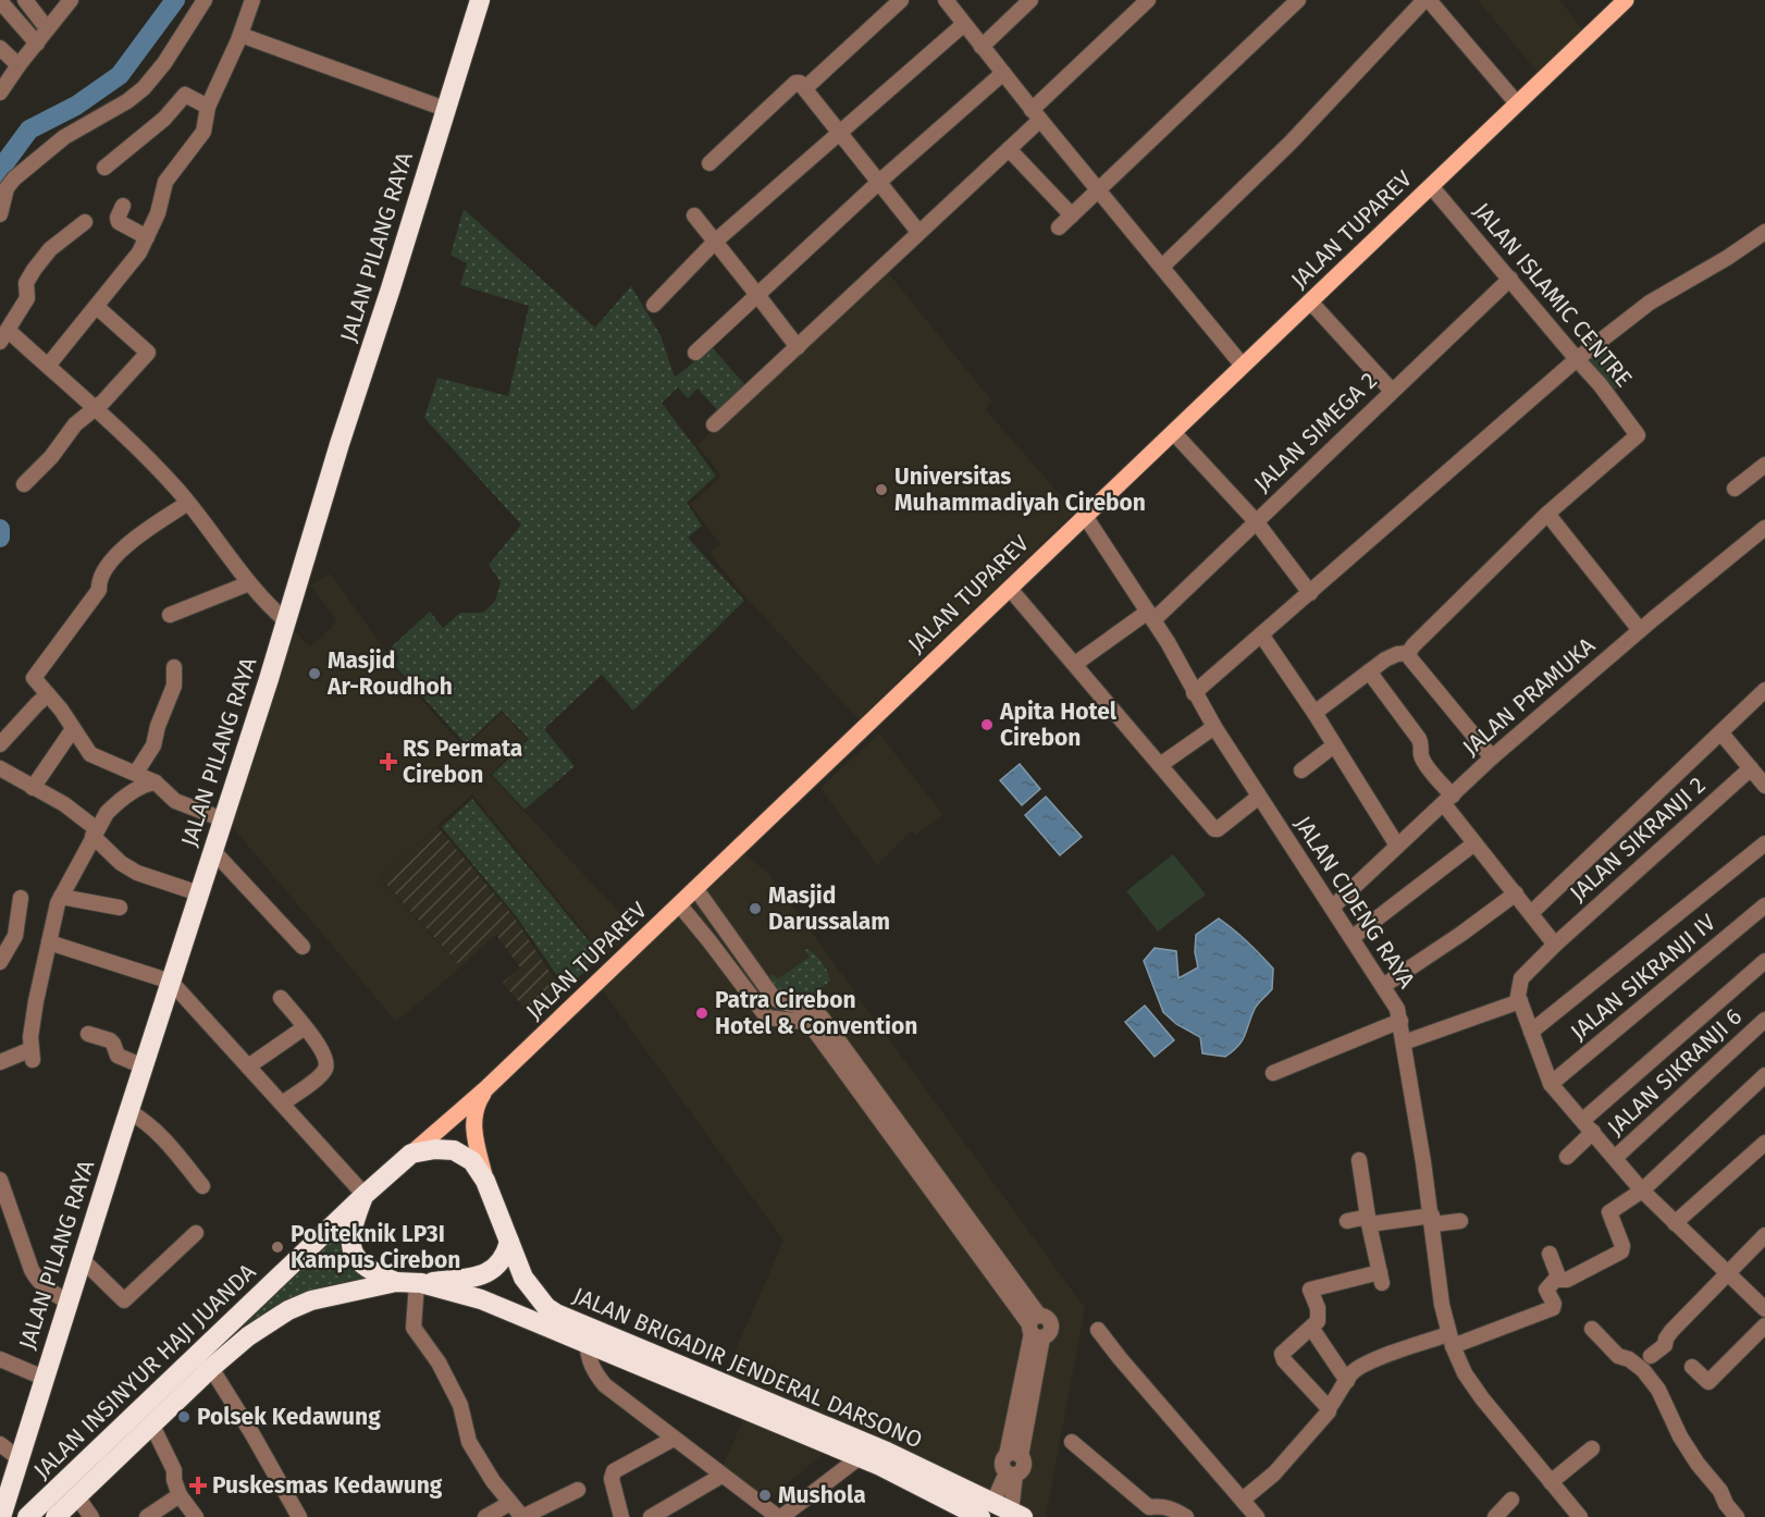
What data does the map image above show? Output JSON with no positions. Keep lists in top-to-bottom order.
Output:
{
  "streets": {
    "highway": ["JALAN PILANG RAYA", "JALAN BRIGADIR JENDERAL DARSONO", "JALAN INSINYUR HAJI JUANDA"],
    "main road": ["JALAN TUPAREV"],
    "street": [
      "JALAN ISLAMIC CENTRE",
      "JALAN SIMEGA 2",
      "JALAN PRAMUKA",
      "JALAN SIKRANJI 2",
      "JALAN CIDENG RAYA",
      "JALAN SIKRANJI IV",
      "JALAN SIKRANJI 6"
    ]
  },
  "crossings": [
    ["JALAN TUPAREV", "JALAN ISLAMIC CENTRE"],
    ["JALAN TUPAREV", "JALAN CIDENG RAYA"],
    ["JALAN TUPAREV", "JALAN BRIGADIR JENDERAL DARSONO"],
    ["JALAN TUPAREV", "JALAN INSINYUR HAJI JUANDA"],
    ["JALAN ISLAMIC CENTRE", "JALAN SIMEGA 2"],
    ["JALAN SIMEGA 2", "JALAN CIDENG RAYA"],
    ["JALAN PRAMUKA", "JALAN CIDENG RAYA"],
    ["JALAN BRIGADIR JENDERAL DARSONO", "JALAN INSINYUR HAJI JUANDA"]
  ],
  "places": {
    "other": [
      "Universitas Muhammadiyah Cirebon",
      "Masjid Ar-Roudhoh",
      "Apita Hotel Cirebon",
      "Masjid Darussalam",
      "Patra Cirebon Hotel & Convention",
      "Politeknik LP3I Kampus Cirebon",
      "Polsek Kedawung",
      "Mushola"
    ],
    "health": ["RS Permata Cirebon", "Puskesmas Kedawung"]
  }
}
